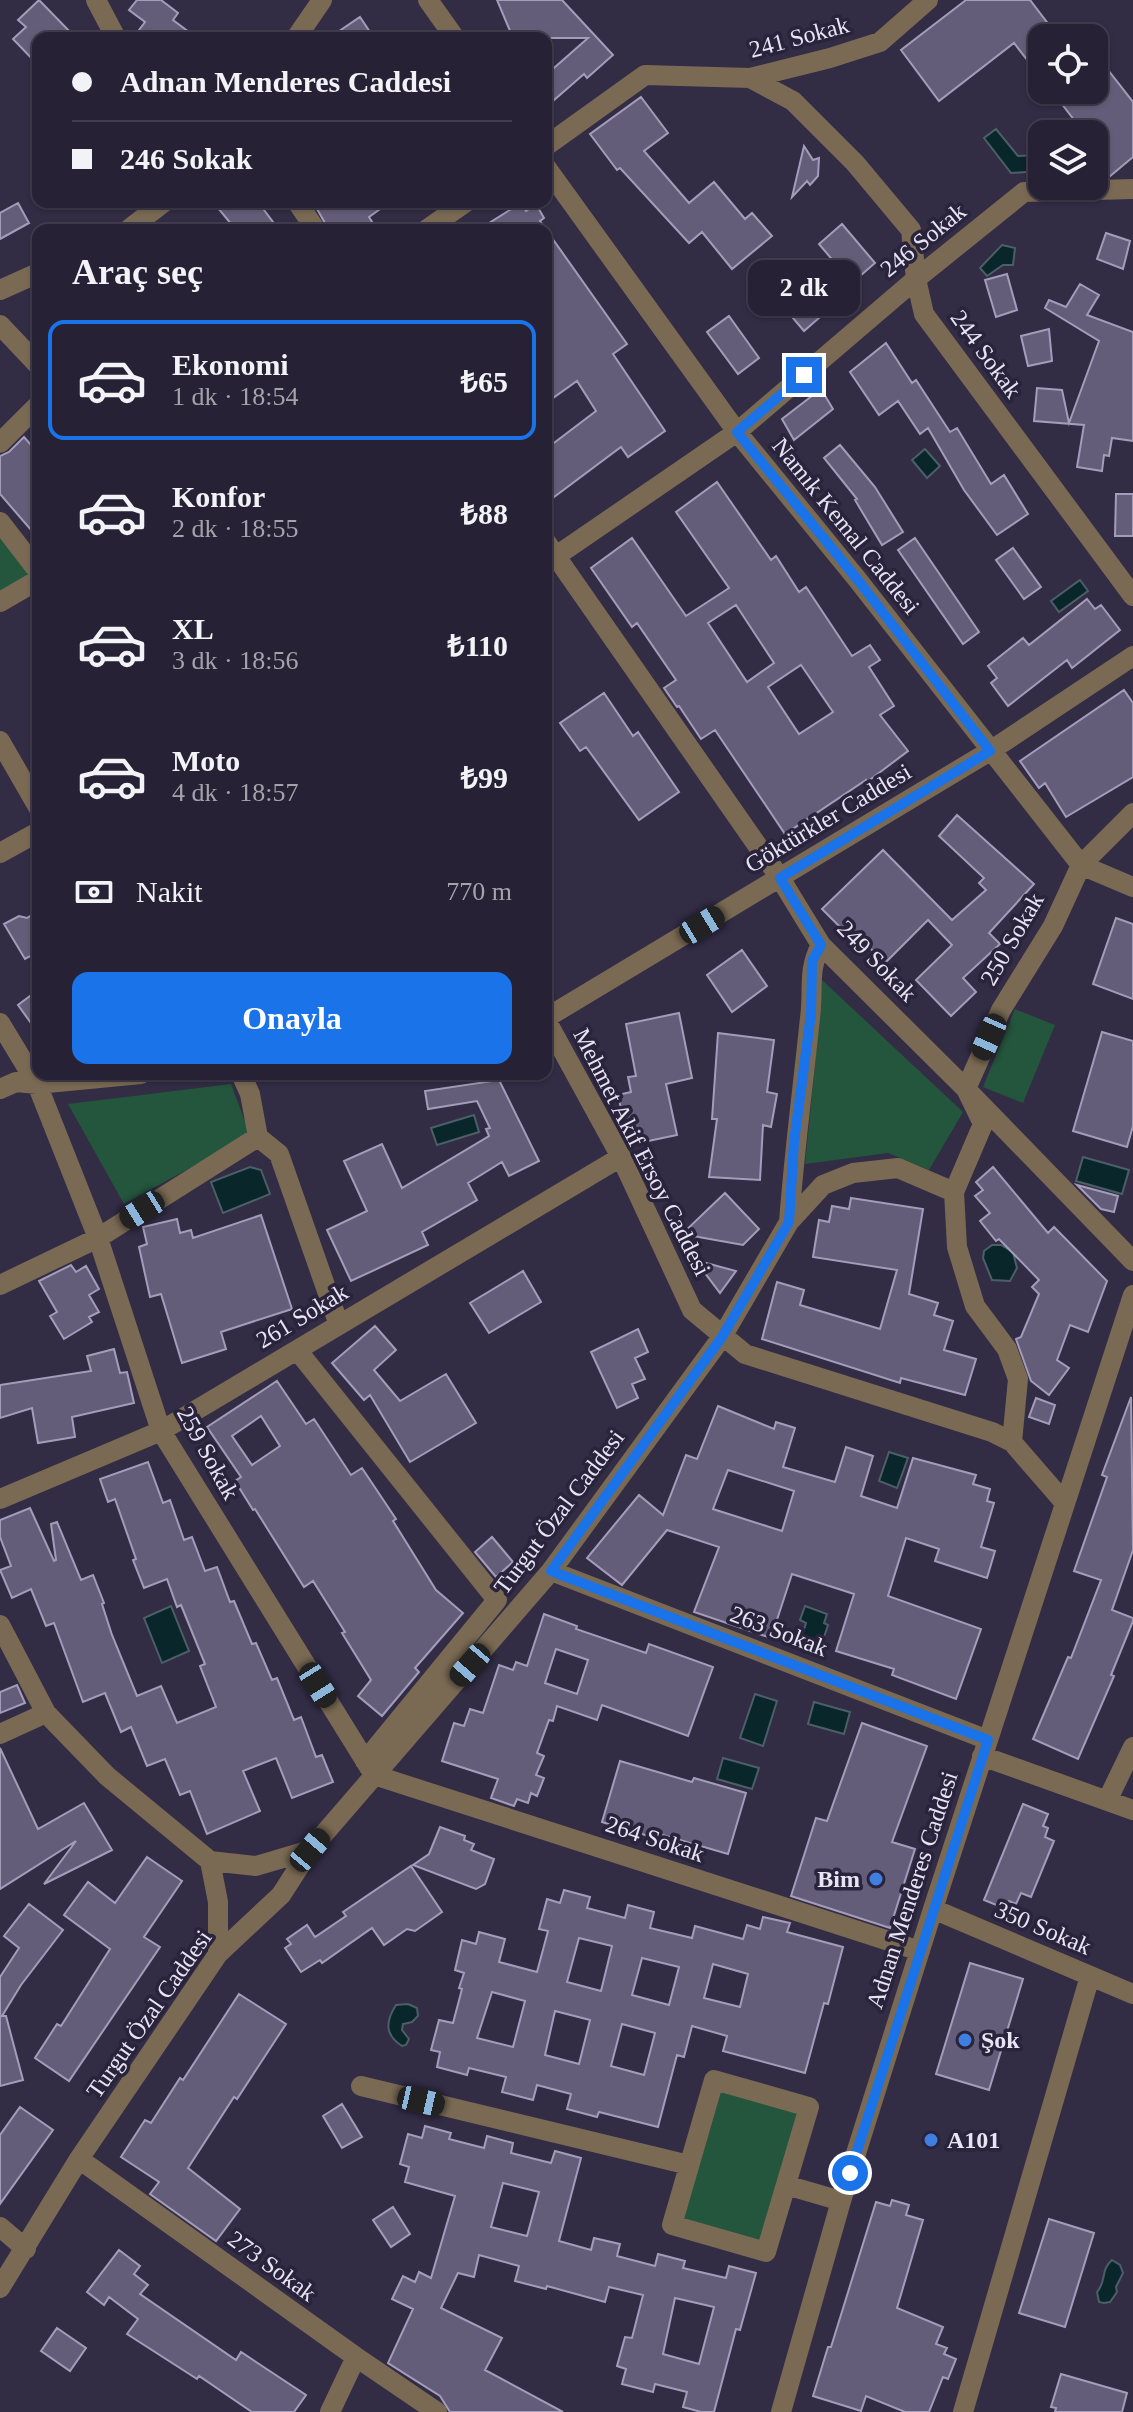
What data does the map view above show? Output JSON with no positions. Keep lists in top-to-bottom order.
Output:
{
  "streets": {
    "street": [
      "241 Sokak",
      "246 Sokak",
      "244 Sokak",
      "Namık Kemal Caddesi",
      "Göktürkler Caddesi",
      "250 Sokak",
      "249 Sokak",
      "Mehmet Akif Ersoy Caddesi",
      "261 Sokak",
      "259 Sokak",
      "Turgut Özal Caddesi",
      "263 Sokak",
      "264 Sokak",
      "Adnan Menderes Caddesi",
      "350 Sokak",
      "273 Sokak"
    ]
  },
  "crossings": [
    ["241 Sokak", "244 Sokak"],
    ["246 Sokak", "244 Sokak"],
    ["246 Sokak", "Namık Kemal Caddesi"],
    ["Namık Kemal Caddesi", "Göktürkler Caddesi"],
    ["Namık Kemal Caddesi", "250 Sokak"],
    ["Göktürkler Caddesi", "249 Sokak"],
    ["250 Sokak", "249 Sokak"],
    ["Mehmet Akif Ersoy Caddesi", "261 Sokak"],
    ["Mehmet Akif Ersoy Caddesi", "Turgut Özal Caddesi"],
    ["Mehmet Akif Ersoy Caddesi", "Adnan Menderes Caddesi"],
    ["261 Sokak", "259 Sokak"],
    ["259 Sokak", "Turgut Özal Caddesi"],
    ["259 Sokak", "264 Sokak"],
    ["Turgut Özal Caddesi", "263 Sokak"],
    ["Turgut Özal Caddesi", "264 Sokak"],
    ["Turgut Özal Caddesi", "273 Sokak"],
    ["263 Sokak", "Adnan Menderes Caddesi"],
    ["264 Sokak", "Adnan Menderes Caddesi"],
    ["Adnan Menderes Caddesi", "350 Sokak"]
  ],
  "places": ["Bim", "Şok", "A101"],
  "page": {
    "banner": ["Adnan Menderes Caddesi", "246 Sokak"],
    "heading": "Araç seç",
    "bubble": "2 dk",
    "list": [
      {
        "name": "Ekonomi",
        "note": "1 dk · 18:54",
        "value": "₺65"
      },
      {
        "name": "Konfor",
        "note": "2 dk · 18:55",
        "value": "₺88"
      },
      {
        "name": "XL",
        "note": "3 dk · 18:56",
        "value": "₺110"
      },
      {
        "name": "Moto",
        "note": "4 dk · 18:57",
        "value": "₺99"
      }
    ],
    "pay": ["Nakit", "770 m"],
    "buttons": "Onayla"
  }
}
